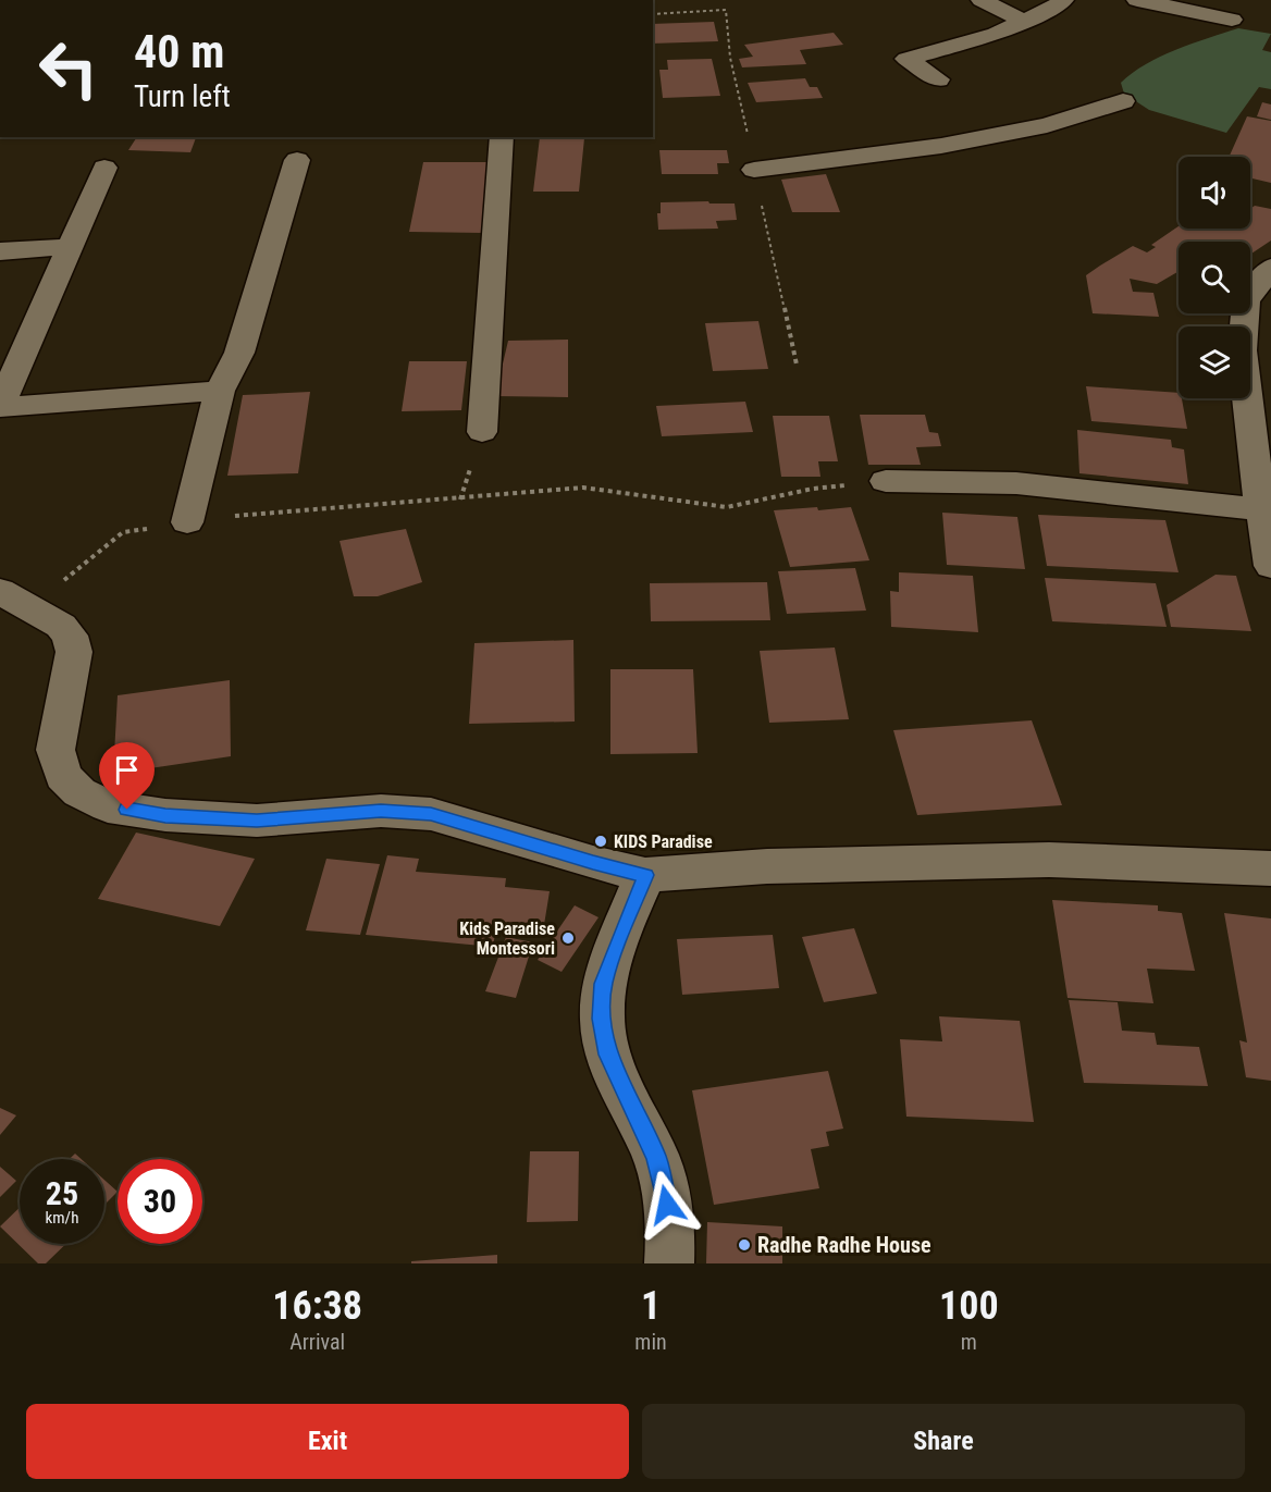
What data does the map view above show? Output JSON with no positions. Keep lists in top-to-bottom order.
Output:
{
  "places": ["KIDS Paradise", "Kids Paradise Montessori", "Radhe Radhe House"],
  "page": {
    "turn": ["40 m", "Turn left"],
    "speed": "25 km/h",
    "limit": "30",
    "eta": [
      "16:38",
      "Arrival",
      "1",
      "min",
      "100",
      "m"
    ],
    "buttons": ["Exit", "Share"]
  }
}
